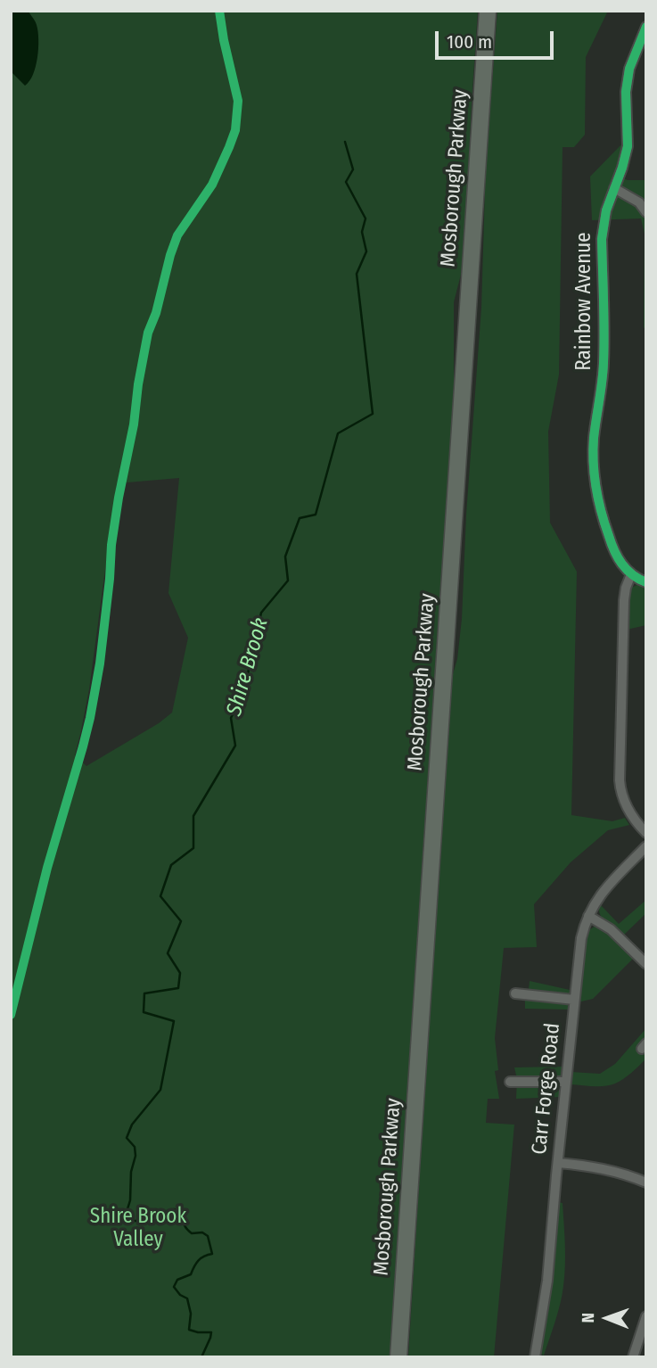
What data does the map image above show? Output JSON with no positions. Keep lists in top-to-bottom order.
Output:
{
  "streets": {
    "highway": ["Mosborough Parkway"],
    "street": ["Rainbow Avenue", "Carr Forge Road"]
  },
  "water": ["Shire Brook"],
  "parks": ["Shire Brook Valley"],
  "scale_bar": "100 m",
  "north": "left"
}
